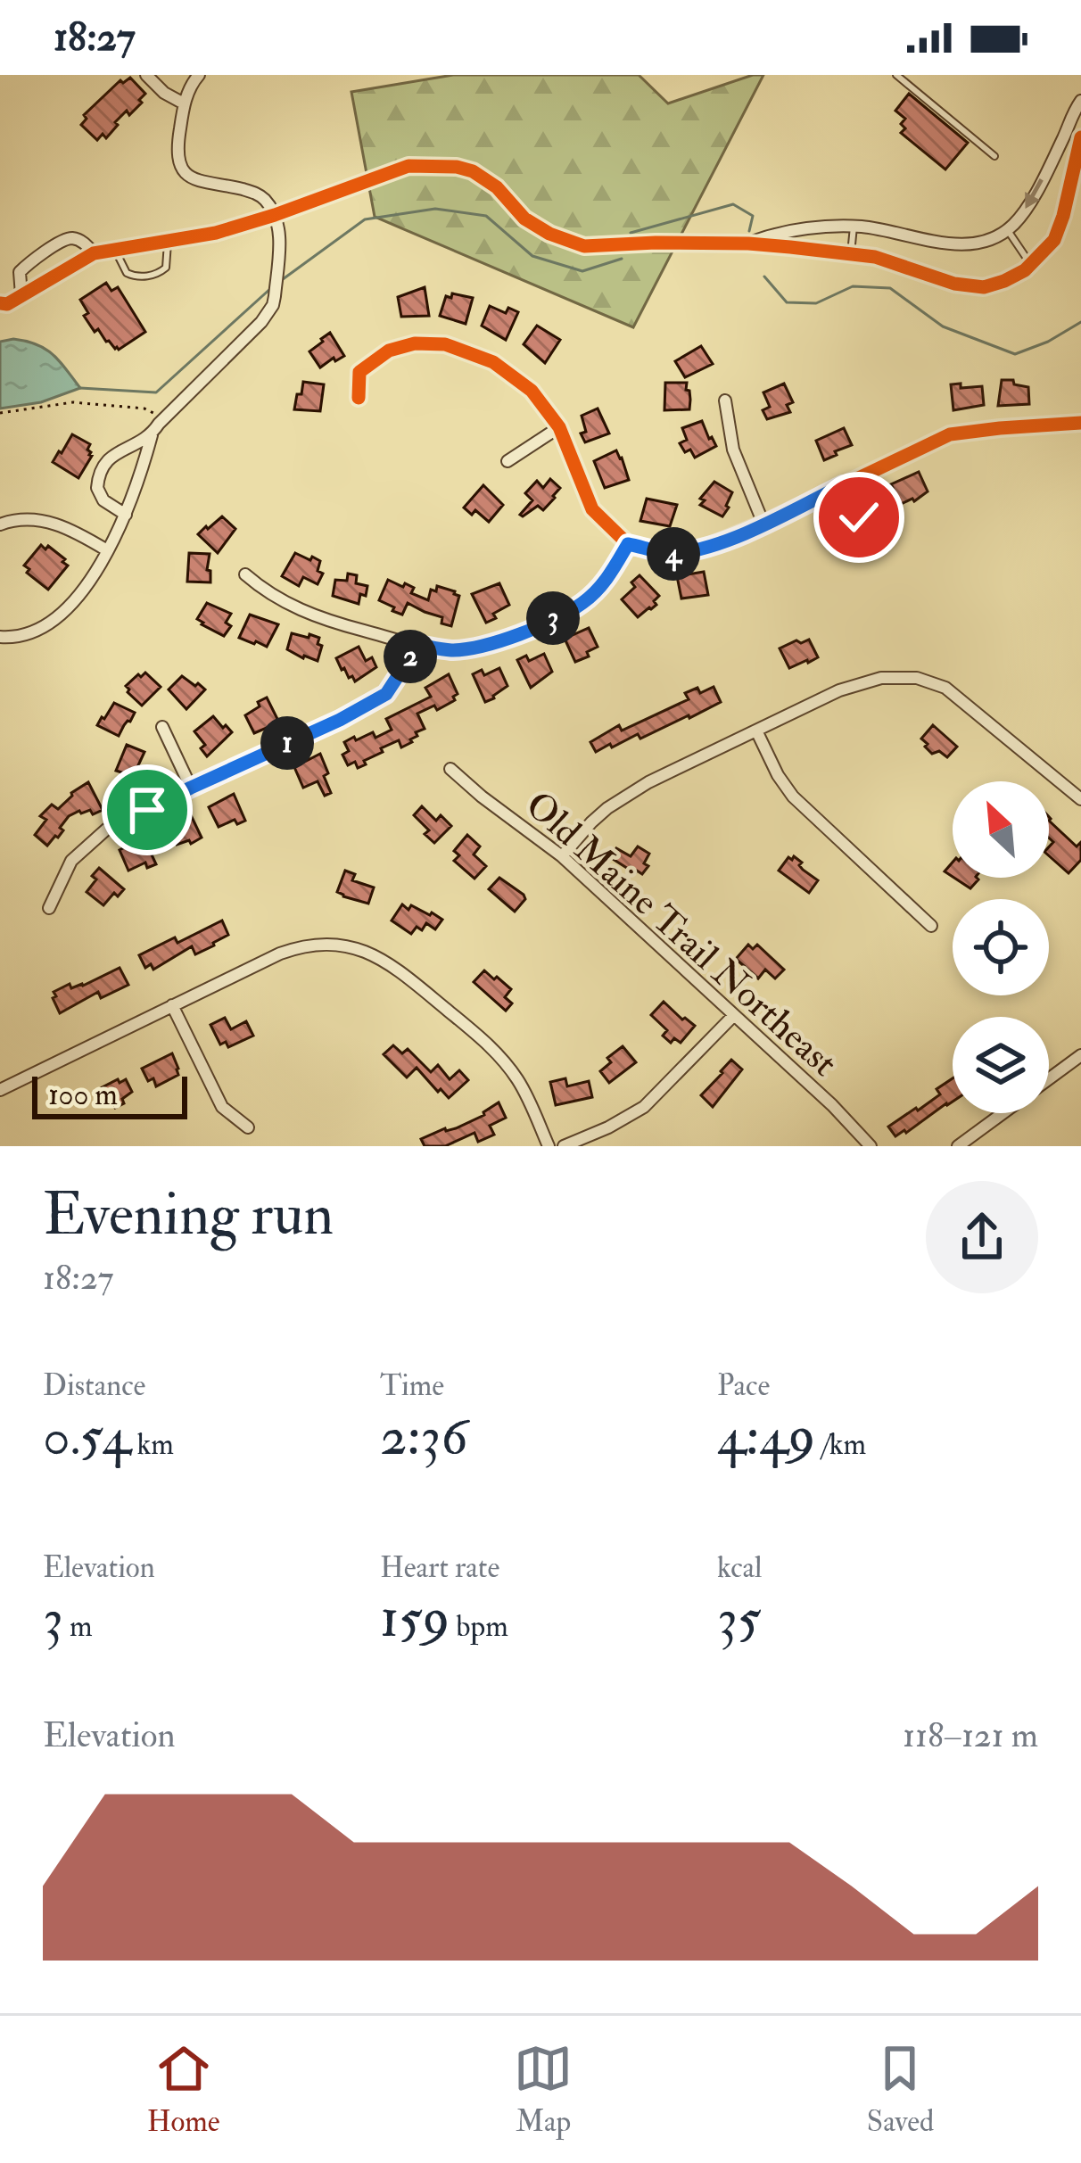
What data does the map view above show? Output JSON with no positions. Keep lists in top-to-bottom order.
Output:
{
  "streets": {
    "street": ["Old Maine Trail Northeast"]
  },
  "scale_bar": "100 m",
  "north": "top left",
  "page": {
    "status": "18:27",
    "pins": [
      "4",
      "3",
      "2",
      "1"
    ],
    "scale": "100 m",
    "heading": ["Evening run", "18:27"],
    "stats": [
      ["Distance", "0.54 km"],
      ["Time", "2:36"],
      ["Pace", "4:49 /km"],
      ["Elevation", "3 m"],
      ["Heart rate", "159 bpm"],
      ["kcal", "35"]
    ],
    "chart": ["Elevation", "118–121 m"],
    "tabs": ["Home", "Map", "Saved"]
  }
}
